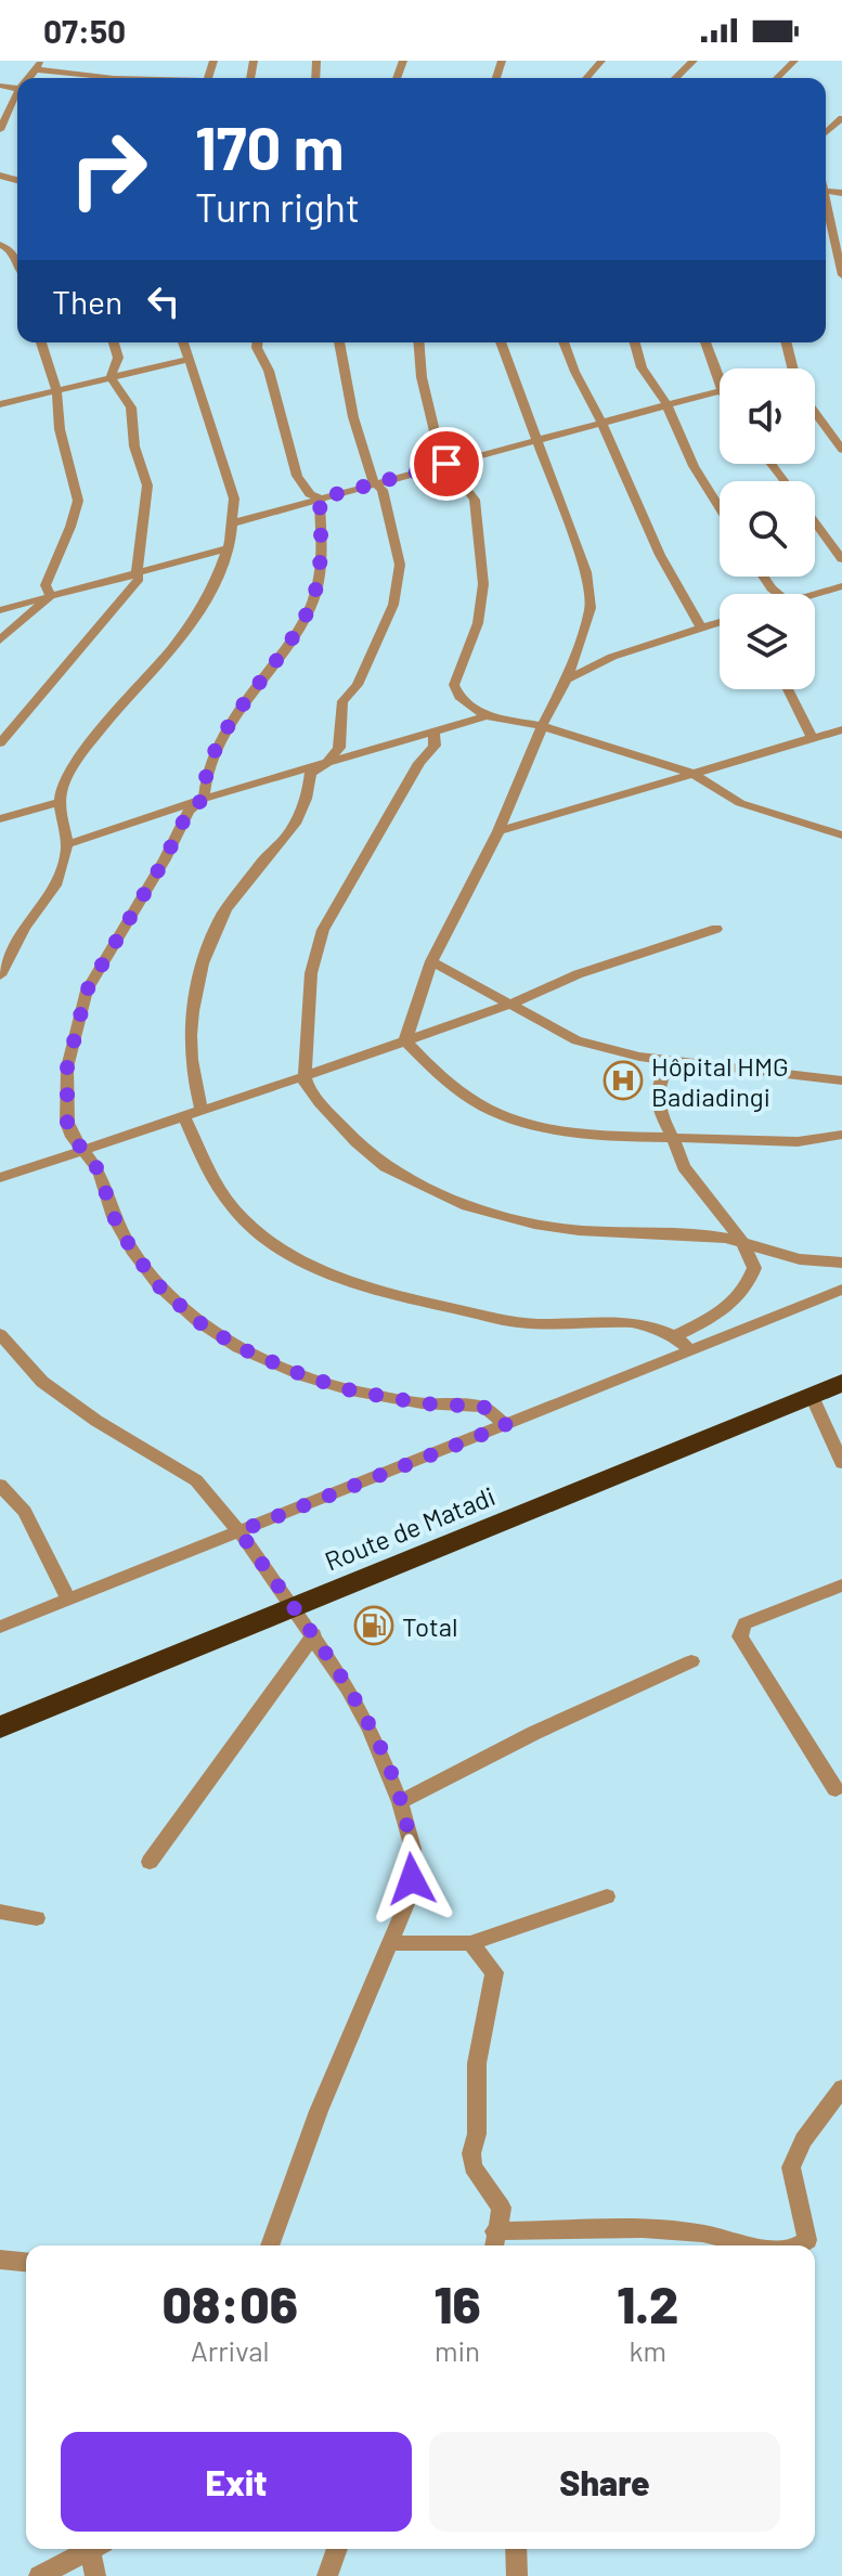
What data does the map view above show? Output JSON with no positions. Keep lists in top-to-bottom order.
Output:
{
  "streets": {
    "highway": ["Route de Matadi"]
  },
  "places": {
    "hospital": ["Hôpital HMG Badiadingi"],
    "fuel station": ["Total"]
  },
  "page": {
    "status": "07:50",
    "turn": ["170 m", "Turn right"],
    "then": "Then",
    "eta": [
      "08:06",
      "Arrival",
      "16",
      "min",
      "1.2",
      "km"
    ],
    "buttons": ["Exit", "Share"]
  }
}
